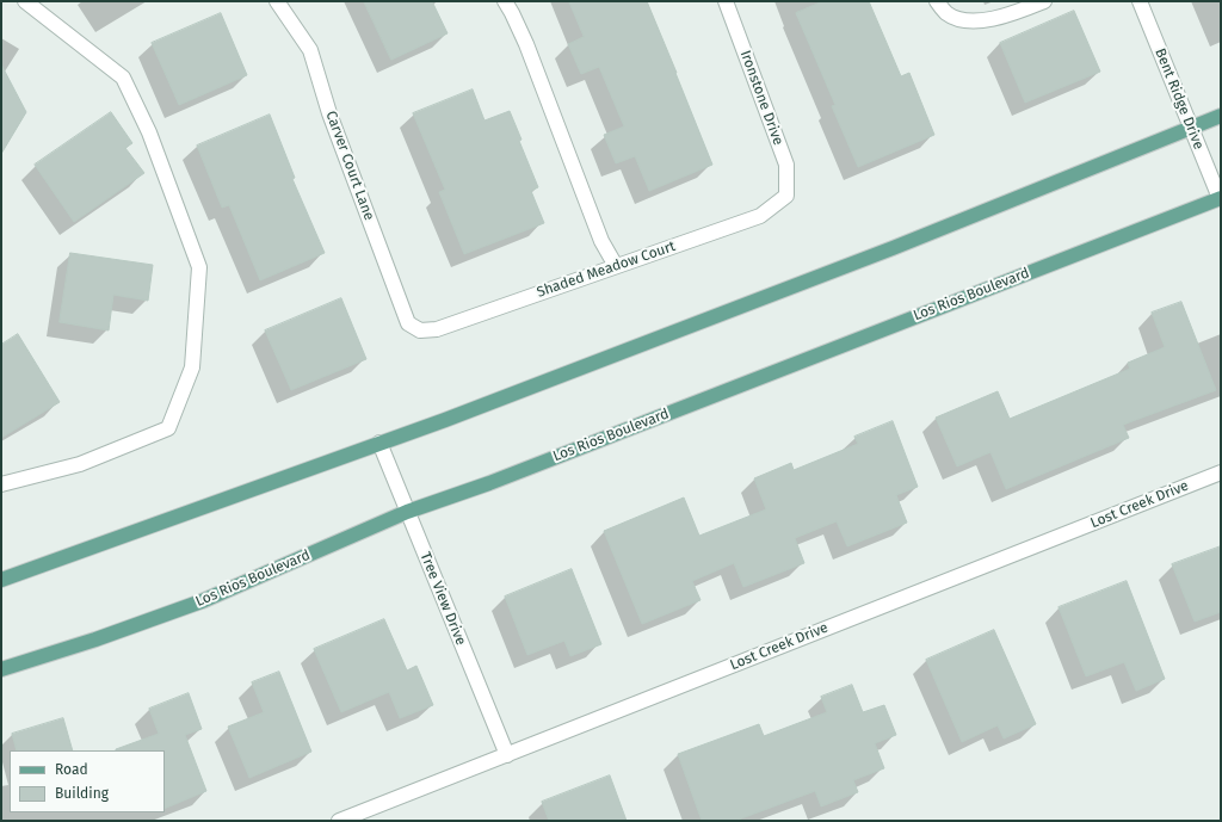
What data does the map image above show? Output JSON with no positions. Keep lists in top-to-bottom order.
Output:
{
  "streets": {
    "main road": ["Los Rios Boulevard"],
    "street": [
      "Ironstone Drive",
      "Bent Ridge Drive",
      "Carver Court Lane",
      "Shaded Meadow Court",
      "Lost Creek Drive",
      "Tree View Drive"
    ]
  },
  "crossings": [
    ["Ironstone Drive", "Shaded Meadow Court"],
    ["Bent Ridge Drive", "Los Rios Boulevard"],
    ["Carver Court Lane", "Shaded Meadow Court"],
    ["Los Rios Boulevard", "Tree View Drive"],
    ["Lost Creek Drive", "Tree View Drive"]
  ],
  "legend": ["Road", "Building"]
}
